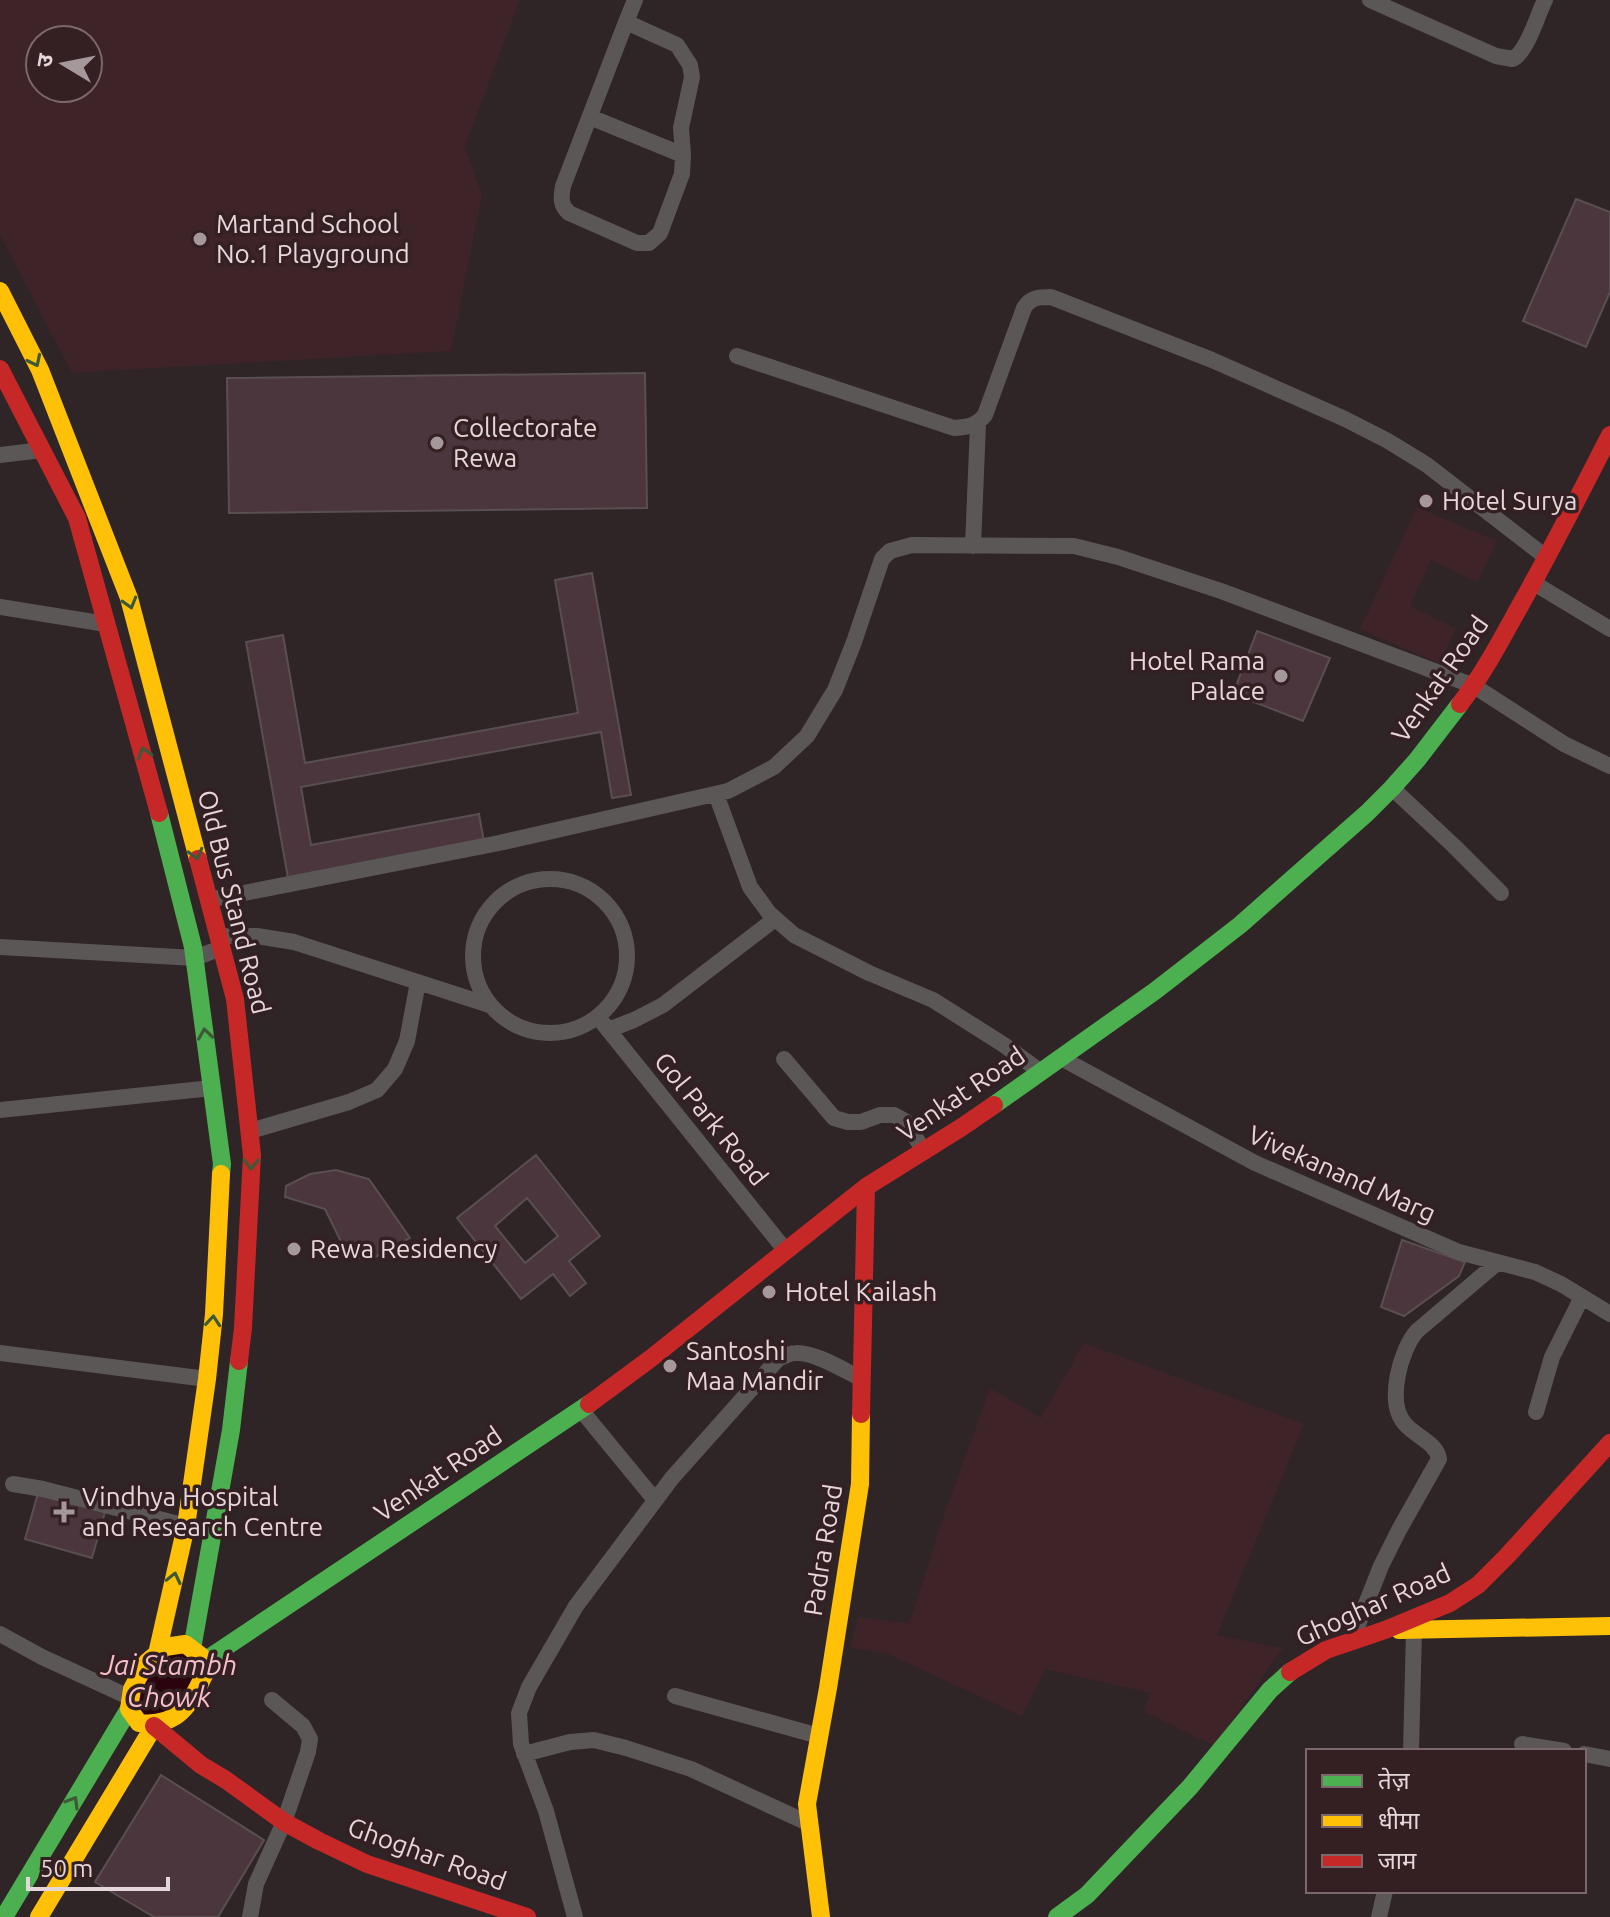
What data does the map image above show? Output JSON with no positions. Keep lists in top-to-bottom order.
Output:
{
  "streets": {
    "main road": [
      "Venkat Road",
      "Old Bus Stand Road",
      "Padra Road",
      "Ghoghar Road"
    ],
    "street": ["Gol Park Road", "Vivekanand Marg"]
  },
  "crossings": [
    ["Venkat Road", "Old Bus Stand Road"],
    ["Venkat Road", "Gol Park Road"],
    ["Venkat Road", "Vivekanand Marg"],
    ["Venkat Road", "Padra Road"],
    ["Venkat Road", "Ghoghar Road"],
    ["Old Bus Stand Road", "Ghoghar Road"]
  ],
  "water": ["Jai Stambh Chowk"],
  "places": {
    "other": [
      "Martand School No.1 Playground",
      "Collectorate Rewa",
      "Hotel Surya",
      "Hotel Rama Palace",
      "Rewa Residency",
      "Hotel Kailash",
      "Santoshi Maa Mandir"
    ],
    "health": ["Vindhya Hospital and Research Centre"]
  },
  "legend": ["तेज़", "धीमा", "जाम"],
  "scale_bar": "50 m",
  "north": "left"
}
